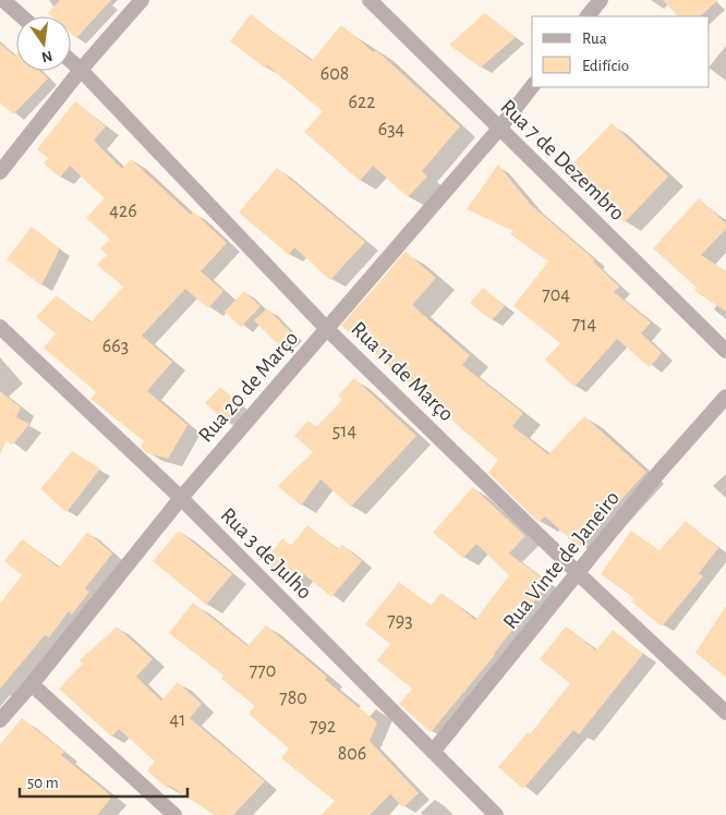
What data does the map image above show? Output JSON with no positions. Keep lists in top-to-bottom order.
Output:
{
  "streets": {
    "street": [
      "Rua 7 de Dezembro",
      "Rua 11 de Março",
      "Rua 20 de Março",
      "Rua 3 de Julho",
      "Rua Vinte de Janeiro"
    ]
  },
  "crossings": [
    ["Rua 7 de Dezembro", "Rua 20 de Março"],
    ["Rua 11 de Março", "Rua 20 de Março"],
    ["Rua 11 de Março", "Rua Vinte de Janeiro"],
    ["Rua 20 de Março", "Rua 3 de Julho"],
    ["Rua 3 de Julho", "Rua Vinte de Janeiro"]
  ],
  "house_numbers": [
    "608",
    "622",
    "634",
    "426",
    "704",
    "714",
    "663",
    "514",
    "793",
    "770",
    "780",
    "41",
    "792",
    "806"
  ],
  "legend": ["Rua", "Edifício"],
  "scale_bar": "50 m",
  "north": "bottom"
}
